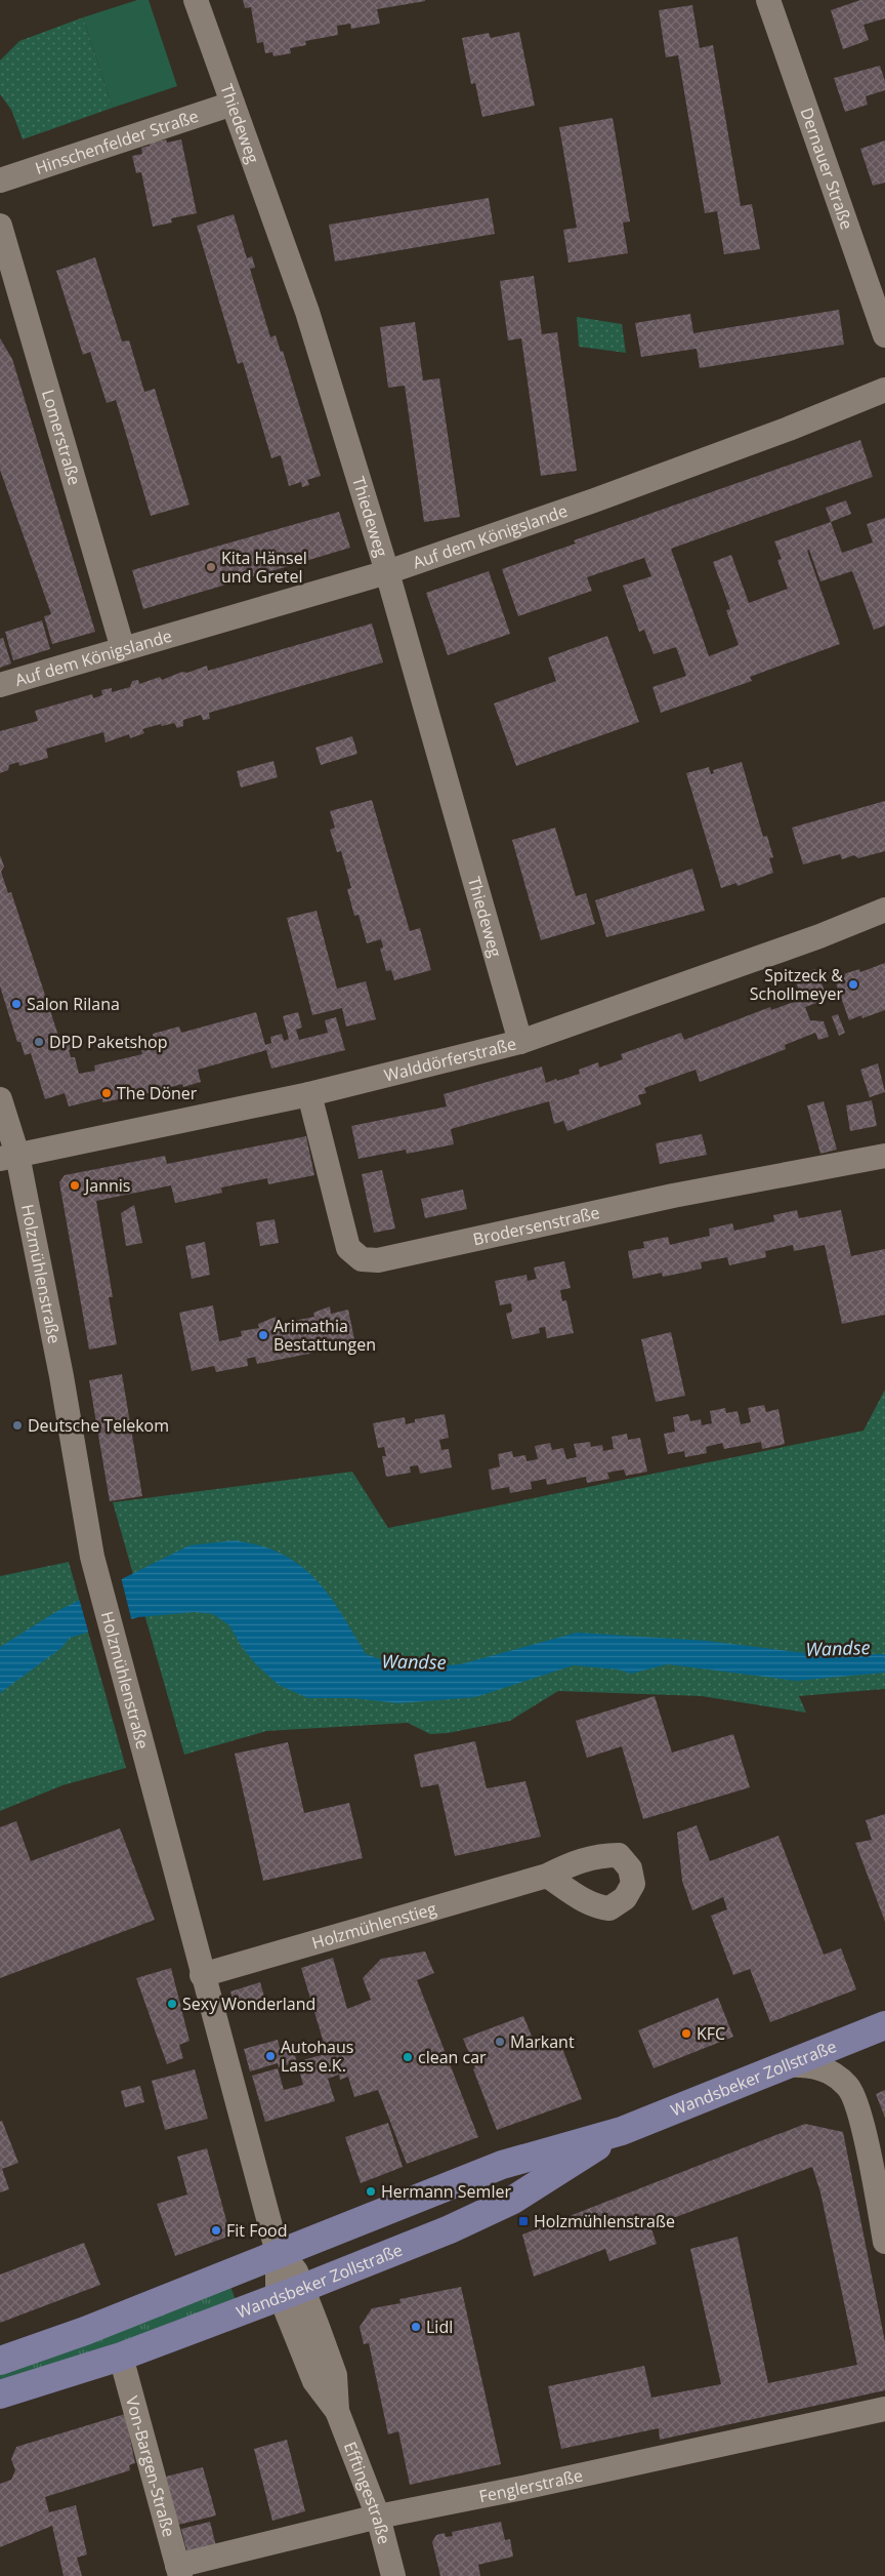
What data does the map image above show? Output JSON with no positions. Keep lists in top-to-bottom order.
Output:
{
  "streets": {
    "main road": ["Wandsbeker Zollstraße"],
    "street": [
      "Thiedeweg",
      "Hinschenfelder Straße",
      "Dernauer Straße",
      "Lomerstraße",
      "Auf dem Königslande",
      "Walddörferstraße",
      "Brodersenstraße",
      "Holzmühlenstraße",
      "Holzmühlenstieg",
      "Von-Bargen-Straße",
      "Fenglerstraße",
      "Efftingestraße"
    ]
  },
  "crossings": [
    ["Thiedeweg", "Hinschenfelder Straße"],
    ["Thiedeweg", "Auf dem Königslande"],
    ["Thiedeweg", "Walddörferstraße"],
    ["Lomerstraße", "Auf dem Königslande"],
    ["Walddörferstraße", "Brodersenstraße"],
    ["Walddörferstraße", "Holzmühlenstraße"],
    ["Holzmühlenstraße", "Holzmühlenstieg"],
    ["Holzmühlenstraße", "Wandsbeker Zollstraße"],
    ["Holzmühlenstraße", "Efftingestraße"],
    ["Wandsbeker Zollstraße", "Von-Bargen-Straße"],
    ["Wandsbeker Zollstraße", "Efftingestraße"],
    ["Von-Bargen-Straße", "Fenglerstraße"],
    ["Fenglerstraße", "Efftingestraße"]
  ],
  "water": ["Wandse"],
  "places": {
    "other": [
      "Kita Hänsel und Gretel",
      "Spitzeck & Schollmeyer",
      "Salon Rilana",
      "DPD Paketshop",
      "The Döner",
      "Jannis",
      "Arimathia Bestattungen",
      "Deutsche Telekom",
      "Sexy Wonderland",
      "KFC",
      "Markant",
      "Autohaus Lass e.K.",
      "clean car",
      "Hermann Semler",
      "Fit Food",
      "Lidl"
    ],
    "transit": ["Holzmühlenstraße"]
  }
}
